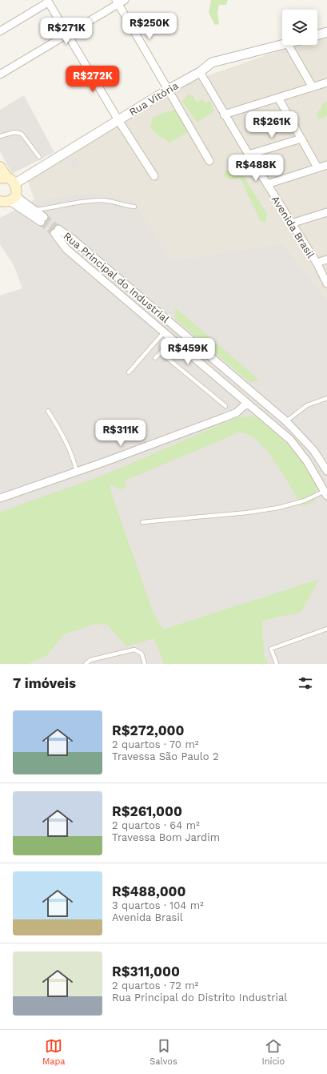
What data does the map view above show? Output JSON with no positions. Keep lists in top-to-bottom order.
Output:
{
  "streets": {
    "street": ["Rua Vitória", "Avenida Brasil", "Rua Principal do Industrial"]
  },
  "crossings": [
    ["Rua Vitória", "Avenida Brasil"]
  ],
  "page": {
    "price": [
      "R$250K",
      "R$271K",
      "R$272K",
      "R$261K",
      "R$488K",
      "R$459K",
      "R$311K"
    ],
    "heading": "7 imóveis",
    "list": [
      {
        "name": "R$272,000",
        "note": "2 quartos · 70 m² · Travessa São Paulo 2"
      },
      {
        "name": "R$261,000",
        "note": "2 quartos · 64 m² · Travessa Bom Jardim"
      },
      {
        "name": "R$488,000",
        "note": "3 quartos · 104 m² · Avenida Brasil"
      },
      {
        "name": "R$311,000",
        "note": "2 quartos · 72 m² · Rua Principal do Distrito Industrial"
      }
    ],
    "tabs": ["Mapa", "Salvos", "Início"]
  }
}
